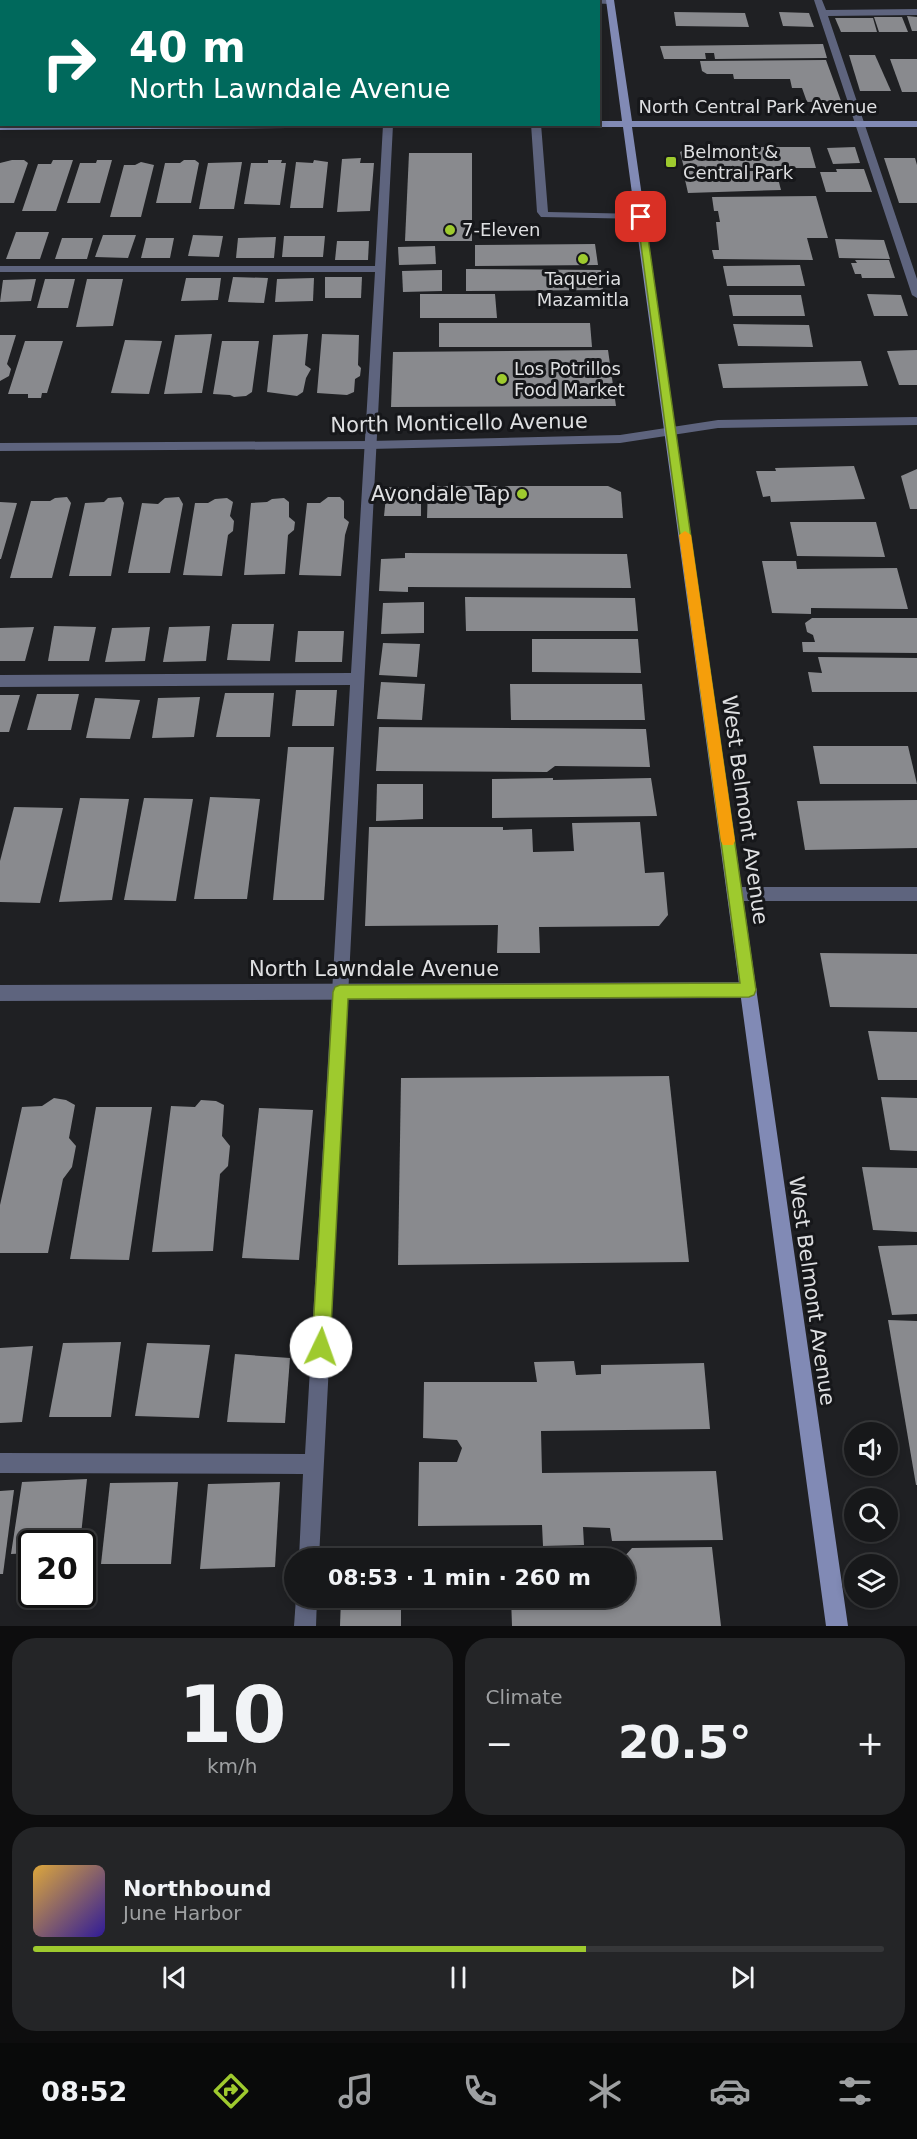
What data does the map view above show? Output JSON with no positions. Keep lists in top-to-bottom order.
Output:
{
  "streets": {
    "main road": ["North Central Park Avenue", "West Belmont Avenue"],
    "street": ["North Monticello Avenue", "North Lawndale Avenue"]
  },
  "crossings": [
    ["North Central Park Avenue", "West Belmont Avenue"],
    ["North Monticello Avenue", "West Belmont Avenue"],
    ["West Belmont Avenue", "North Lawndale Avenue"]
  ],
  "places": {
    "transit": ["Belmont & Central Park"],
    "other": [
      "7-Eleven",
      "Taqueria Mazamitla",
      "Los Potrillos Food Market",
      "Avondale Tap"
    ]
  },
  "page": {
    "turn": ["40 m", "North Lawndale Avenue"],
    "limit": "20",
    "trip": "08:53 · 1 min · 260 m",
    "tile": [
      ["10", "km/h"],
      "Climate"
    ],
    "heat": ["−", "20.5°", "+"],
    "song": ["Northbound", "June Harbor"],
    "tabs": "08:52"
  }
}
